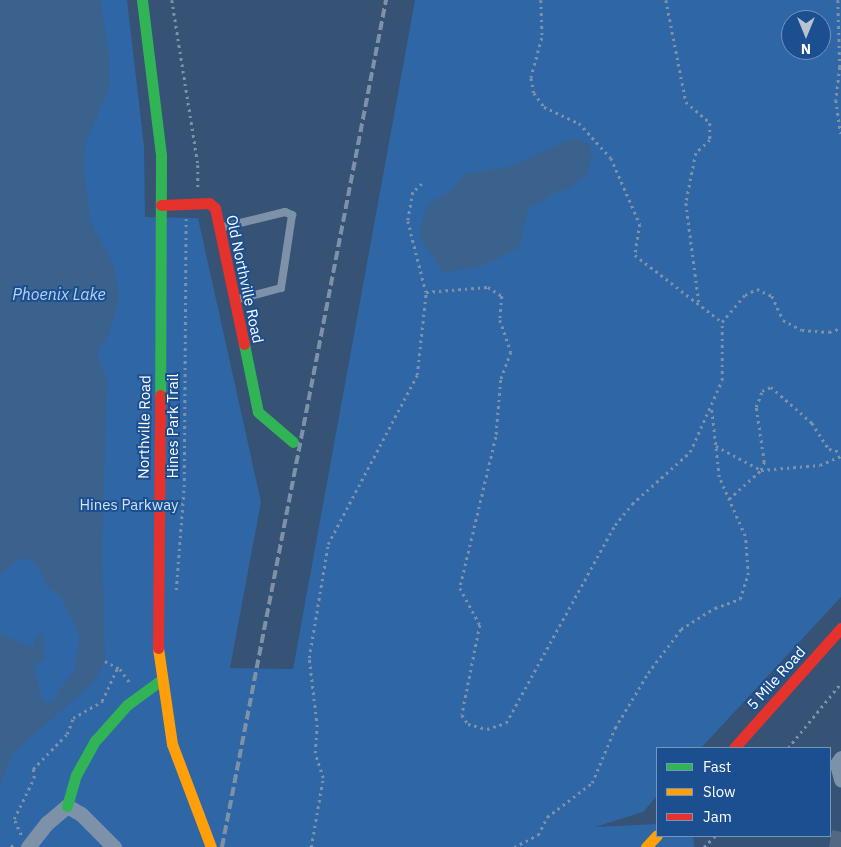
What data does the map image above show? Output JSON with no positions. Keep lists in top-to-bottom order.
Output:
{
  "streets": {
    "street": ["Old Northville Road", "Northville Road", "5 Mile Road"],
    "path": ["Hines Park Trail"]
  },
  "crossings": [
    ["Old Northville Road", "Hines Park Trail"],
    ["Old Northville Road", "Northville Road"]
  ],
  "water": ["Phoenix Lake"],
  "parks": ["Hines Parkway"],
  "legend": ["Fast", "Slow", "Jam"],
  "north": "bottom"
}
